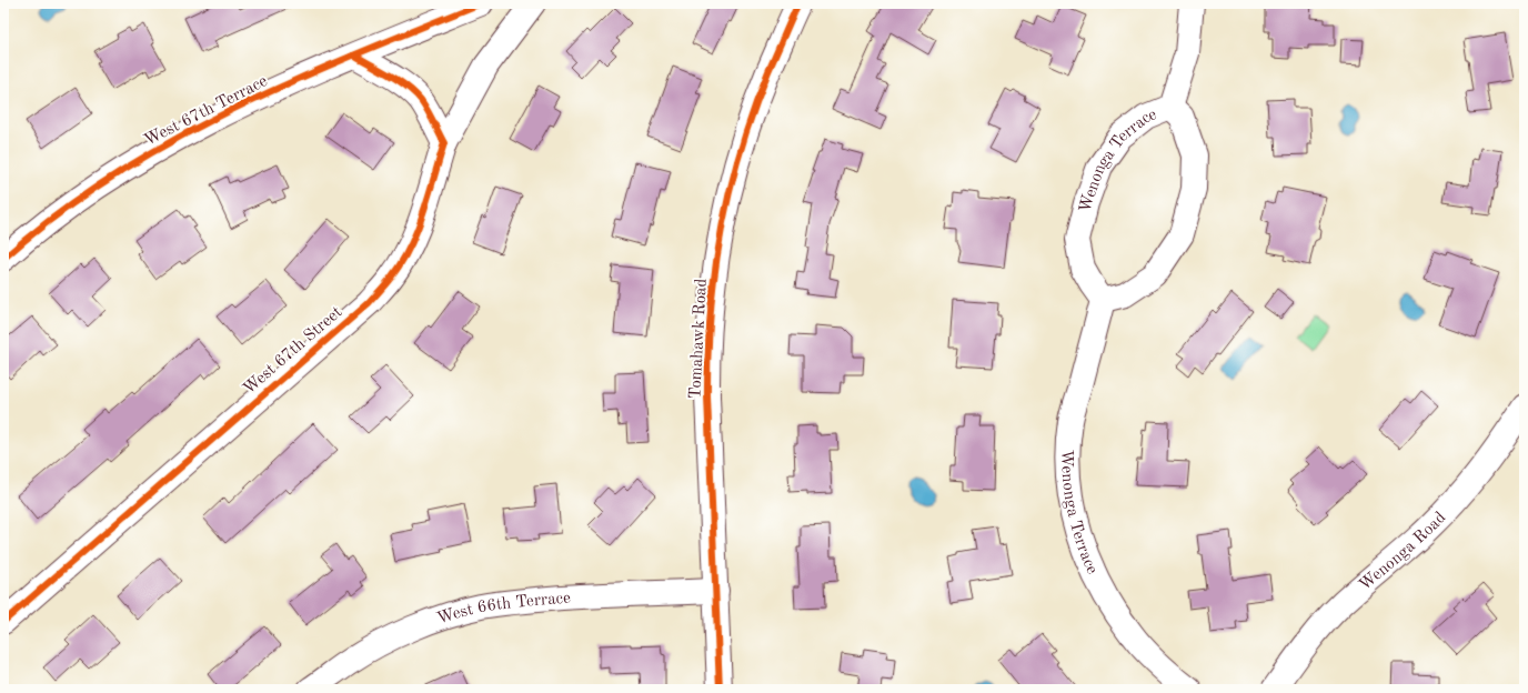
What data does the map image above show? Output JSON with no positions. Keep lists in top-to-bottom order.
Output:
{
  "streets": {
    "street": [
      "West 67th Terrace",
      "Wenonga Terrace",
      "Tomahawk Road",
      "West 67th Street",
      "Wenonga Road",
      "West 66th Terrace"
    ]
  },
  "crossings": [
    ["Tomahawk Road", "West 66th Terrace"]
  ]
}
